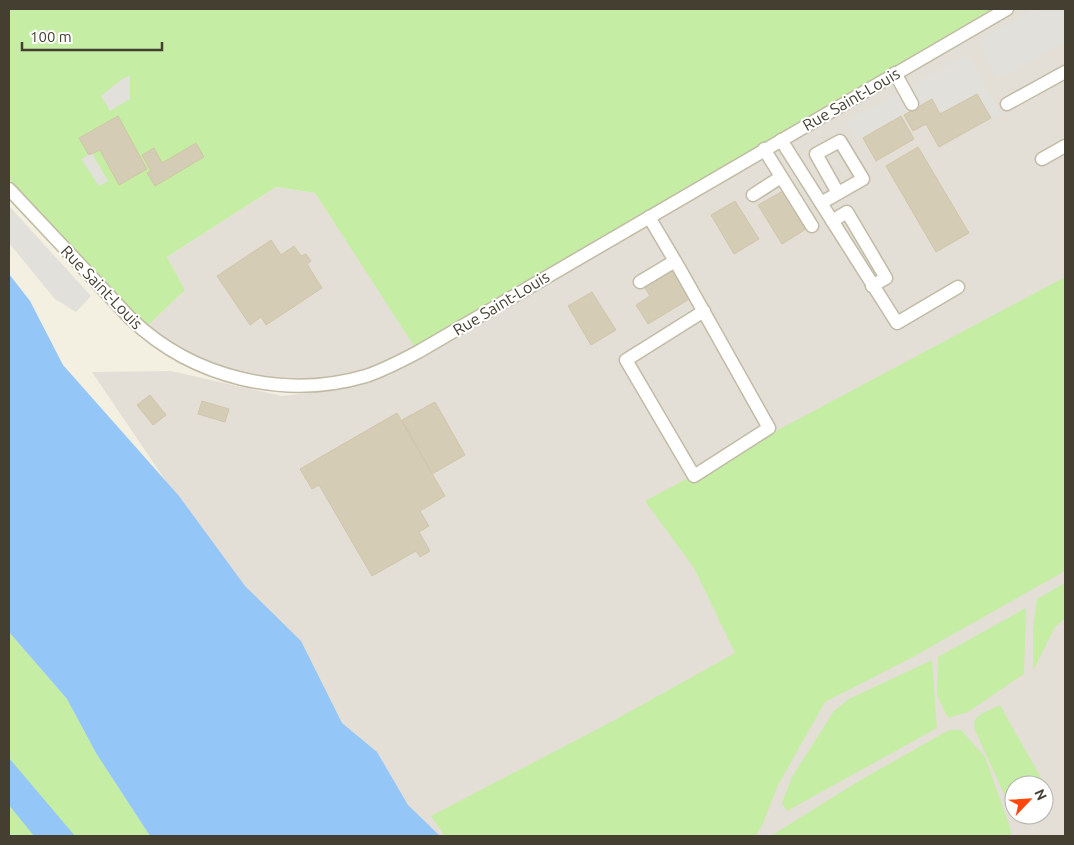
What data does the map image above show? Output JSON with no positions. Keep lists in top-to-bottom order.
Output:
{
  "streets": {
    "street": ["Rue Saint-Louis"]
  },
  "scale_bar": "100 m",
  "north": "top right"
}
